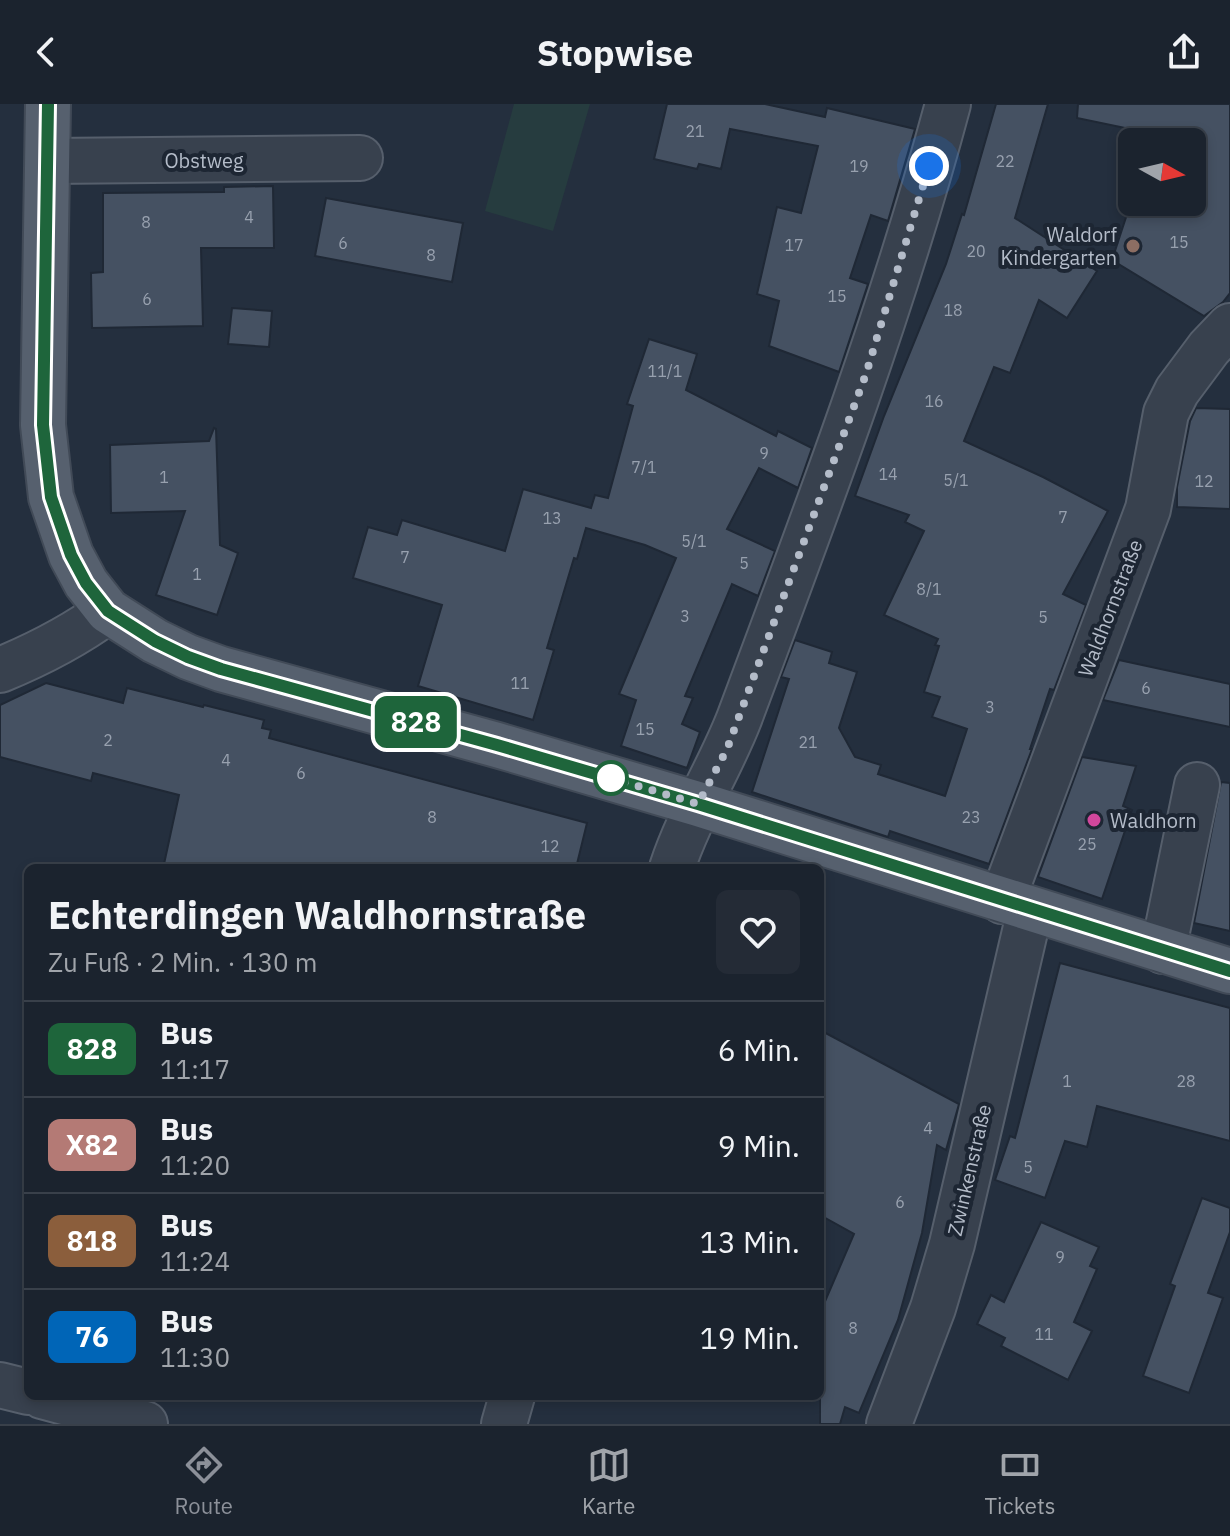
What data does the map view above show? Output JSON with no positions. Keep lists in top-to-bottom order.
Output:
{
  "streets": {
    "street": ["Obstweg", "Waldhornstraße", "Zwinkenstraße"]
  },
  "crossings": [
    ["Waldhornstraße", "Zwinkenstraße"]
  ],
  "places": ["Waldorf Kindergarten", "Waldhorn"],
  "lines": ["bus line 828"],
  "house_numbers": [
    "21",
    "22",
    "19",
    "4",
    "8",
    "15",
    "6",
    "17",
    "20",
    "8",
    "15",
    "6",
    "18",
    "11/1",
    "16",
    "9",
    "7/1",
    "14",
    "1",
    "5/1",
    "12",
    "7",
    "13",
    "5/1",
    "7",
    "5",
    "1",
    "8/1",
    "3",
    "5",
    "11",
    "6",
    "3",
    "15",
    "2",
    "21",
    "4",
    "6",
    "8",
    "23",
    "25",
    "12",
    "1",
    "28",
    "4",
    "5",
    "6",
    "9",
    "8",
    "11"
  ],
  "north": "right",
  "page": {
    "header": "Stopwise",
    "on_map": "828",
    "heading": ["Echterdingen Waldhornstraße", "Zu Fuß · 2 Min. · 130 m"],
    "list": [
      {
        "mark": "828",
        "name": "Bus",
        "note": "11:17",
        "value": "6 Min."
      },
      {
        "mark": "X82",
        "name": "Bus",
        "note": "11:20",
        "value": "9 Min."
      },
      {
        "mark": "818",
        "name": "Bus",
        "note": "11:24",
        "value": "13 Min."
      },
      {
        "mark": "76",
        "name": "Bus",
        "note": "11:30",
        "value": "19 Min."
      }
    ],
    "tabs": ["Route", "Karte", "Tickets"]
  }
}
